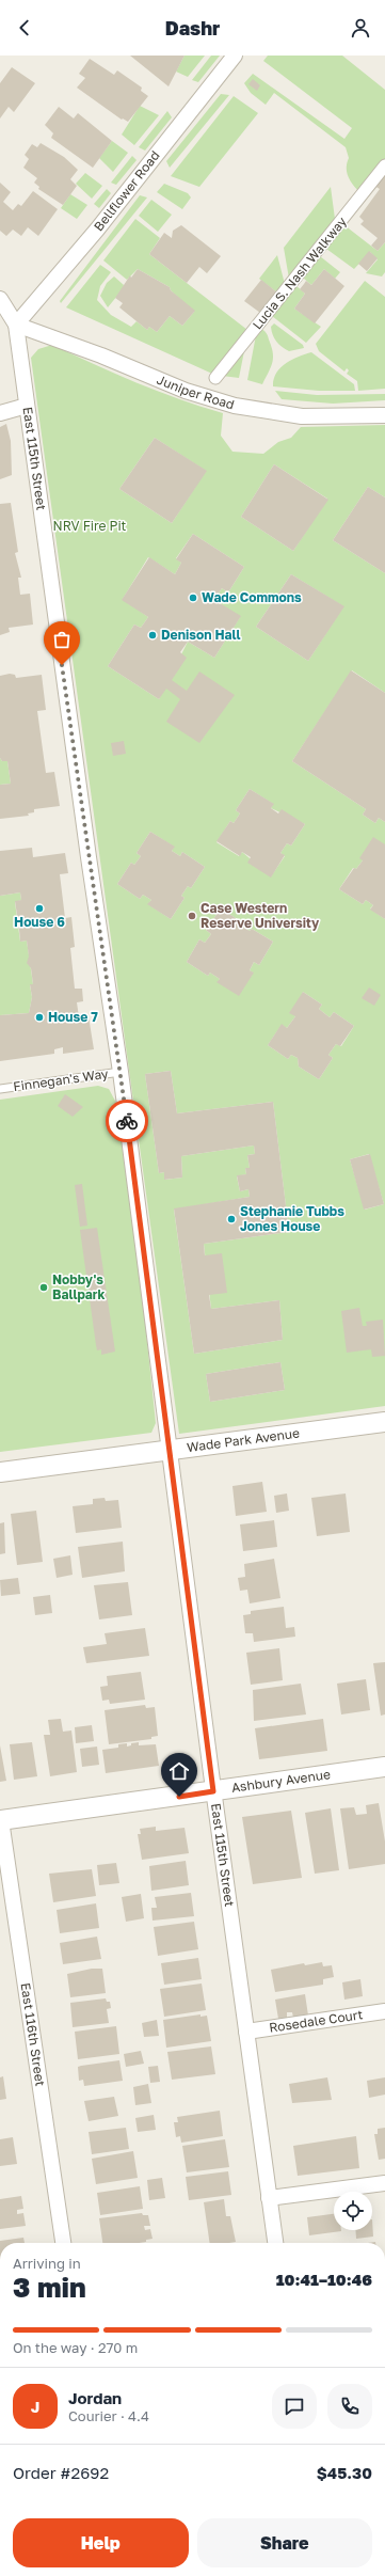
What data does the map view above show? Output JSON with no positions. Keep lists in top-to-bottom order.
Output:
{
  "streets": {
    "street": [
      "Bellflower Road",
      "Lucia S. Nash Walkway",
      "Juniper Road",
      "East 115th Street",
      "Wade Park Avenue",
      "Ashbury Avenue",
      "Rosedale Court",
      "East 116th Street"
    ],
    "lane": ["Finnegan's Way"]
  },
  "crossings": [
    ["Bellflower Road", "Juniper Road"],
    ["Bellflower Road", "East 115th Street"],
    ["Juniper Road", "East 115th Street"],
    ["East 115th Street", "Finnegan's Way"],
    ["East 115th Street", "Wade Park Avenue"],
    ["East 115th Street", "Ashbury Avenue"],
    ["East 115th Street", "Rosedale Court"],
    ["Ashbury Avenue", "East 116th Street"]
  ],
  "parks": ["NRV Fire Pit"],
  "places": [
    "Wade Commons",
    "Denison Hall",
    "House 6",
    "Case Western Reserve University",
    "House 7",
    "Stephanie Tubbs Jones House",
    "Nobby's Ballpark"
  ],
  "page": {
    "header": "Dashr",
    "heading": ["3 min", "Arriving in", "10:41–10:46"],
    "panel": [
      "Jordan",
      "Courier · 4.4",
      "Order #2692",
      "$45.30"
    ],
    "bar": "On the way · 270 m",
    "round": "J",
    "buttons": ["Help", "Share"]
  }
}
